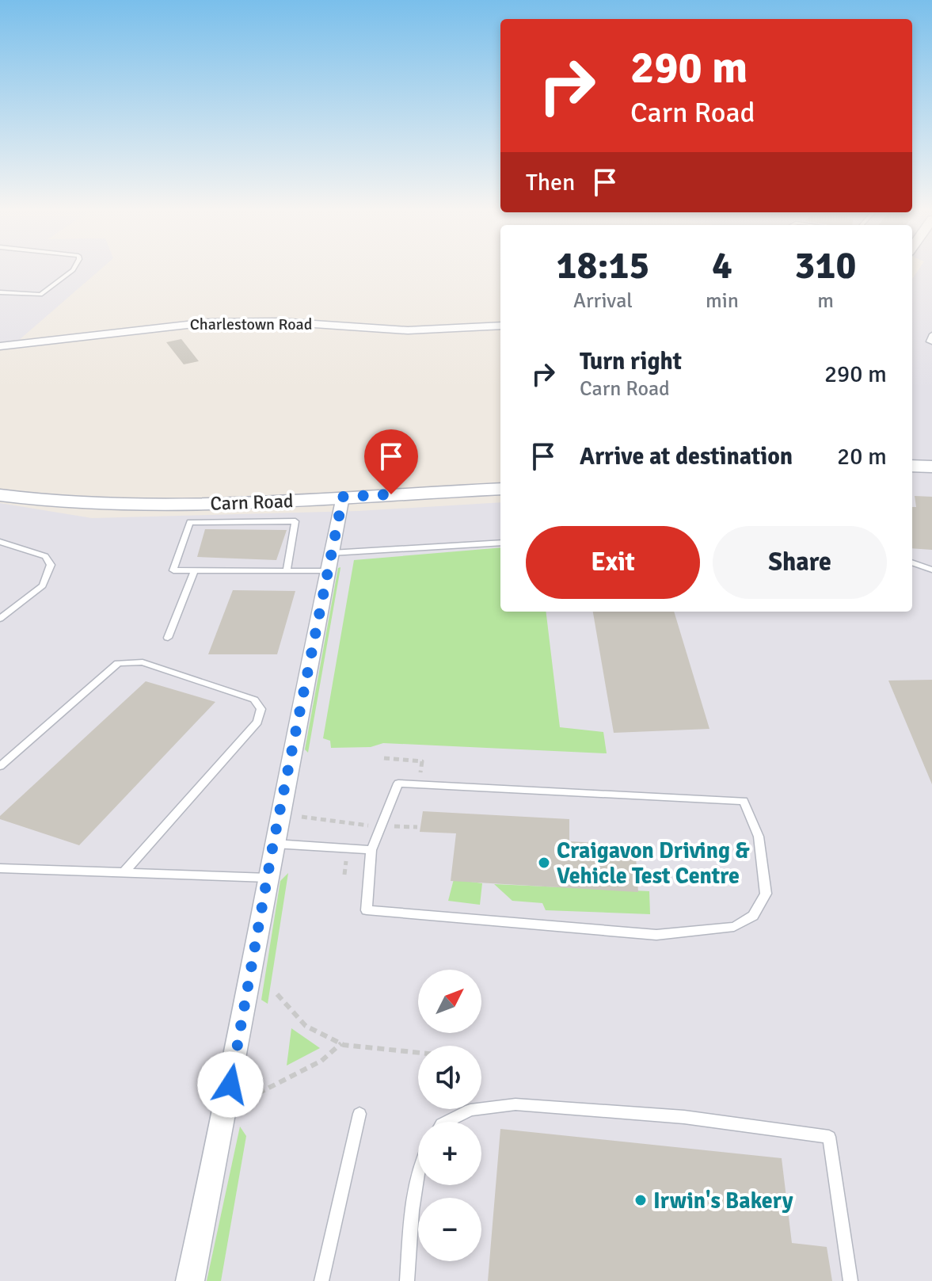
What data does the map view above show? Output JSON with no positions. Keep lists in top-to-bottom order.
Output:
{
  "streets": {
    "main road": ["Carn Road"],
    "street": ["Charlestown Road"]
  },
  "places": ["Craigavon Driving & Vehicle Test Centre", "Irwin's Bakery"],
  "north": "top right",
  "page": {
    "turn": ["290 m", "Carn Road"],
    "then": "Then",
    "eta": [
      "18:15",
      "Arrival",
      "4",
      "min",
      "310",
      "m"
    ],
    "list": [
      {
        "name": "Turn right",
        "note": "Carn Road",
        "value": "290 m"
      },
      {
        "name": "Arrive at destination",
        "value": "20 m"
      }
    ],
    "buttons": ["Exit", "Share"],
    "map_buttons": ["+", "−"]
  }
}
